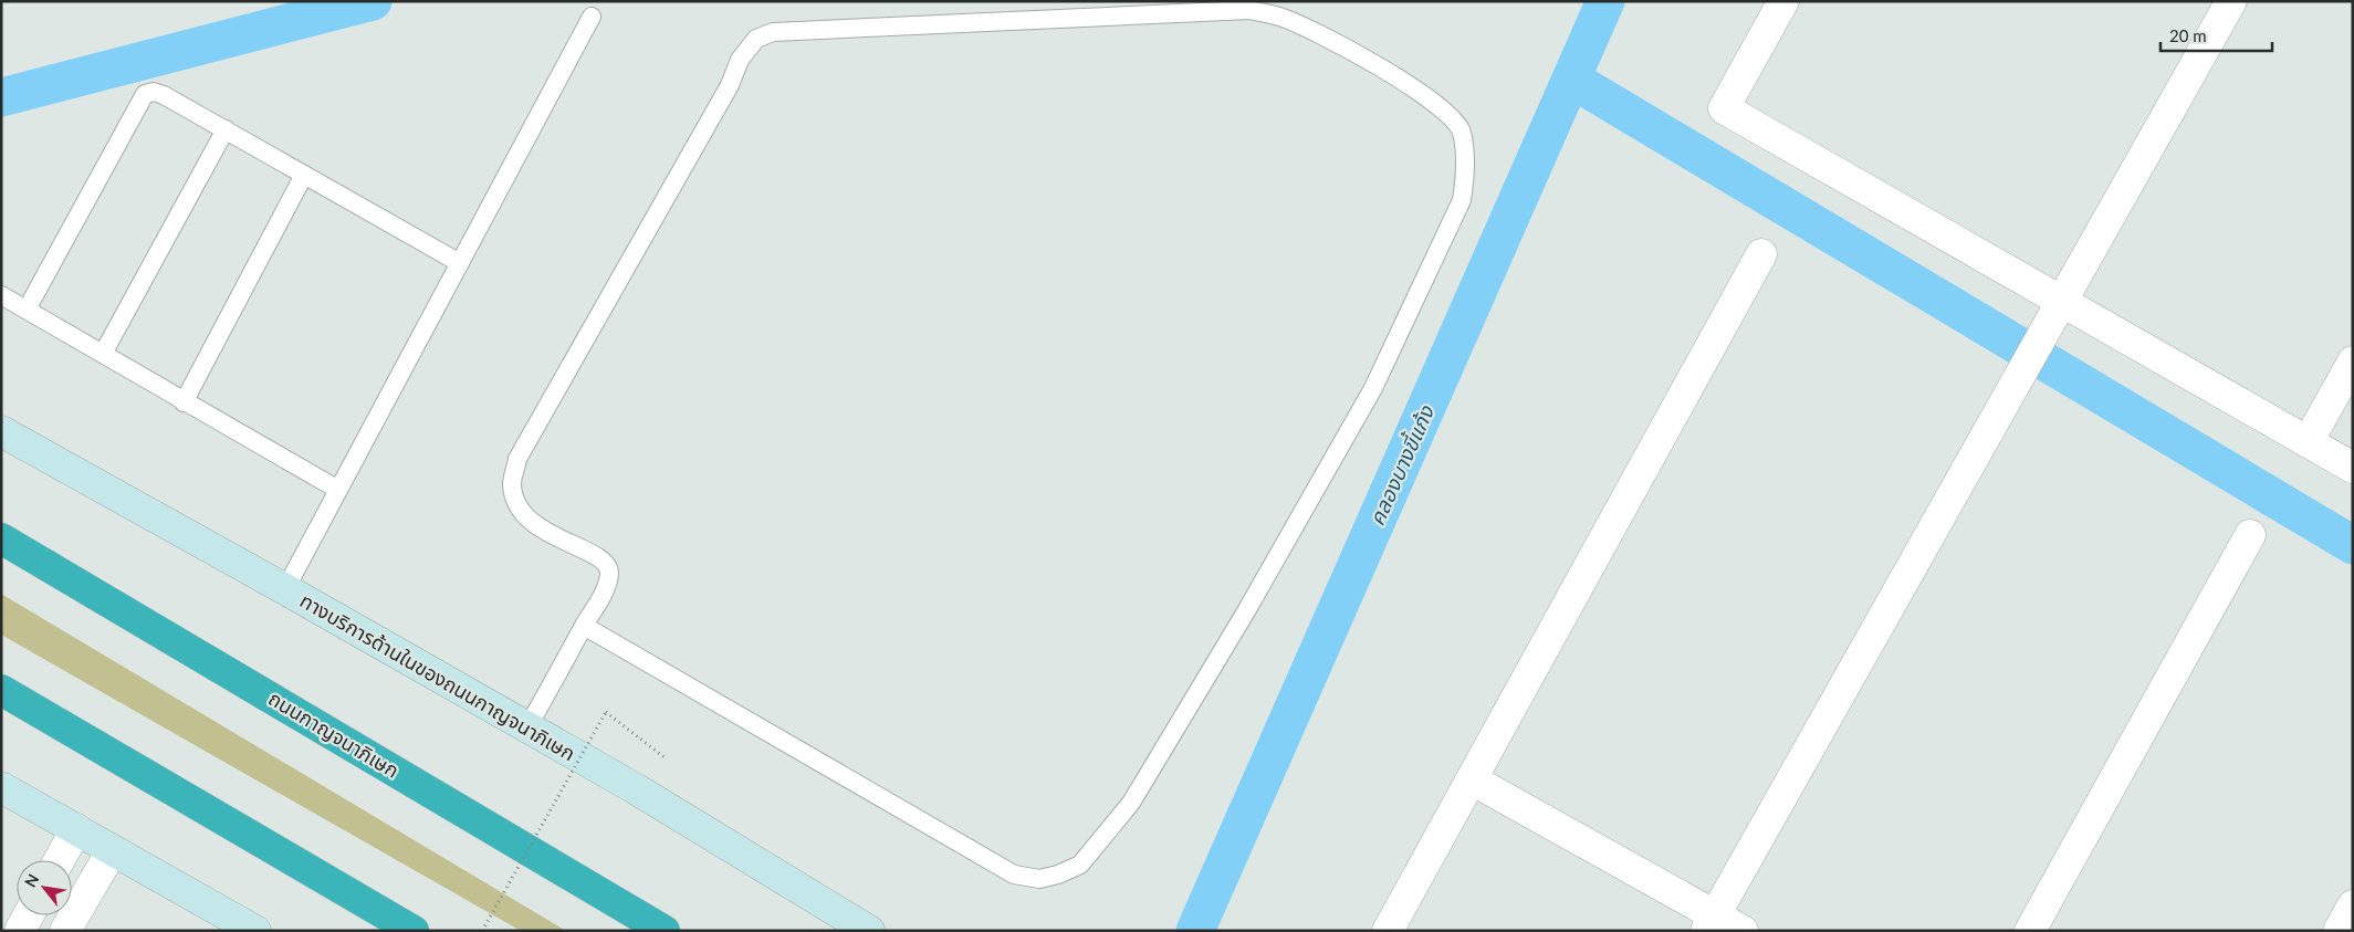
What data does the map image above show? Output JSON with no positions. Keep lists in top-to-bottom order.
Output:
{
  "streets": {
    "highway": ["ถนนกาญจนาภิเษก"],
    "main road": ["ทางบริการด้านในของถนนกาญจนาภิเษก"]
  },
  "water": ["คลองบางขี้แก้ง"],
  "scale_bar": "20 m",
  "north": "top left"
}
